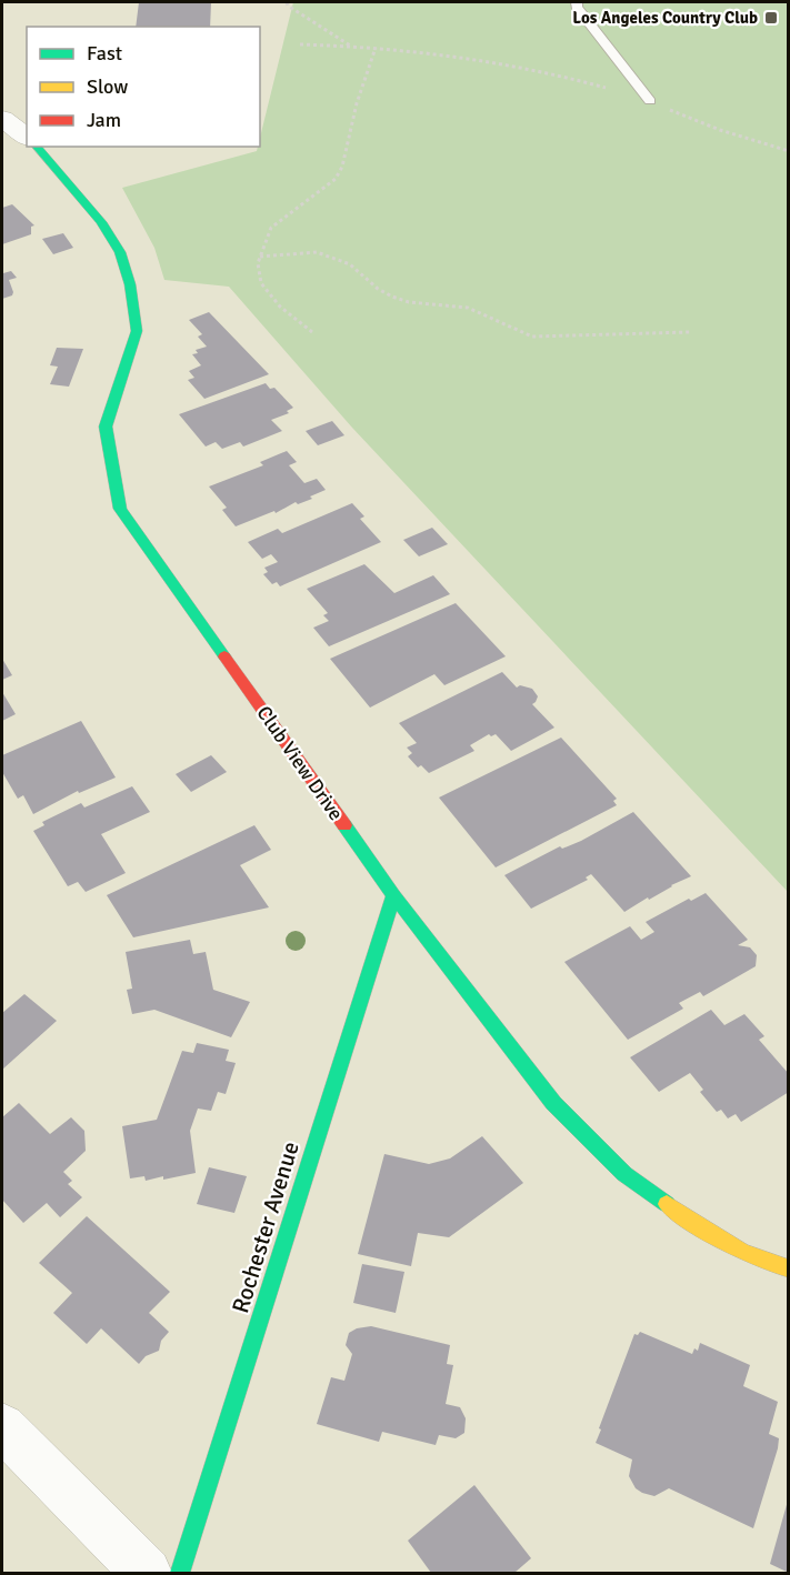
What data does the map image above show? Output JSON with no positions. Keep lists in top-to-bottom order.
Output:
{
  "streets": {
    "street": ["Club View Drive", "Rochester Avenue"]
  },
  "crossings": [
    ["Club View Drive", "Rochester Avenue"]
  ],
  "places": {
    "transit": ["Los Angeles Country Club"]
  },
  "legend": ["Fast", "Slow", "Jam"]
}
